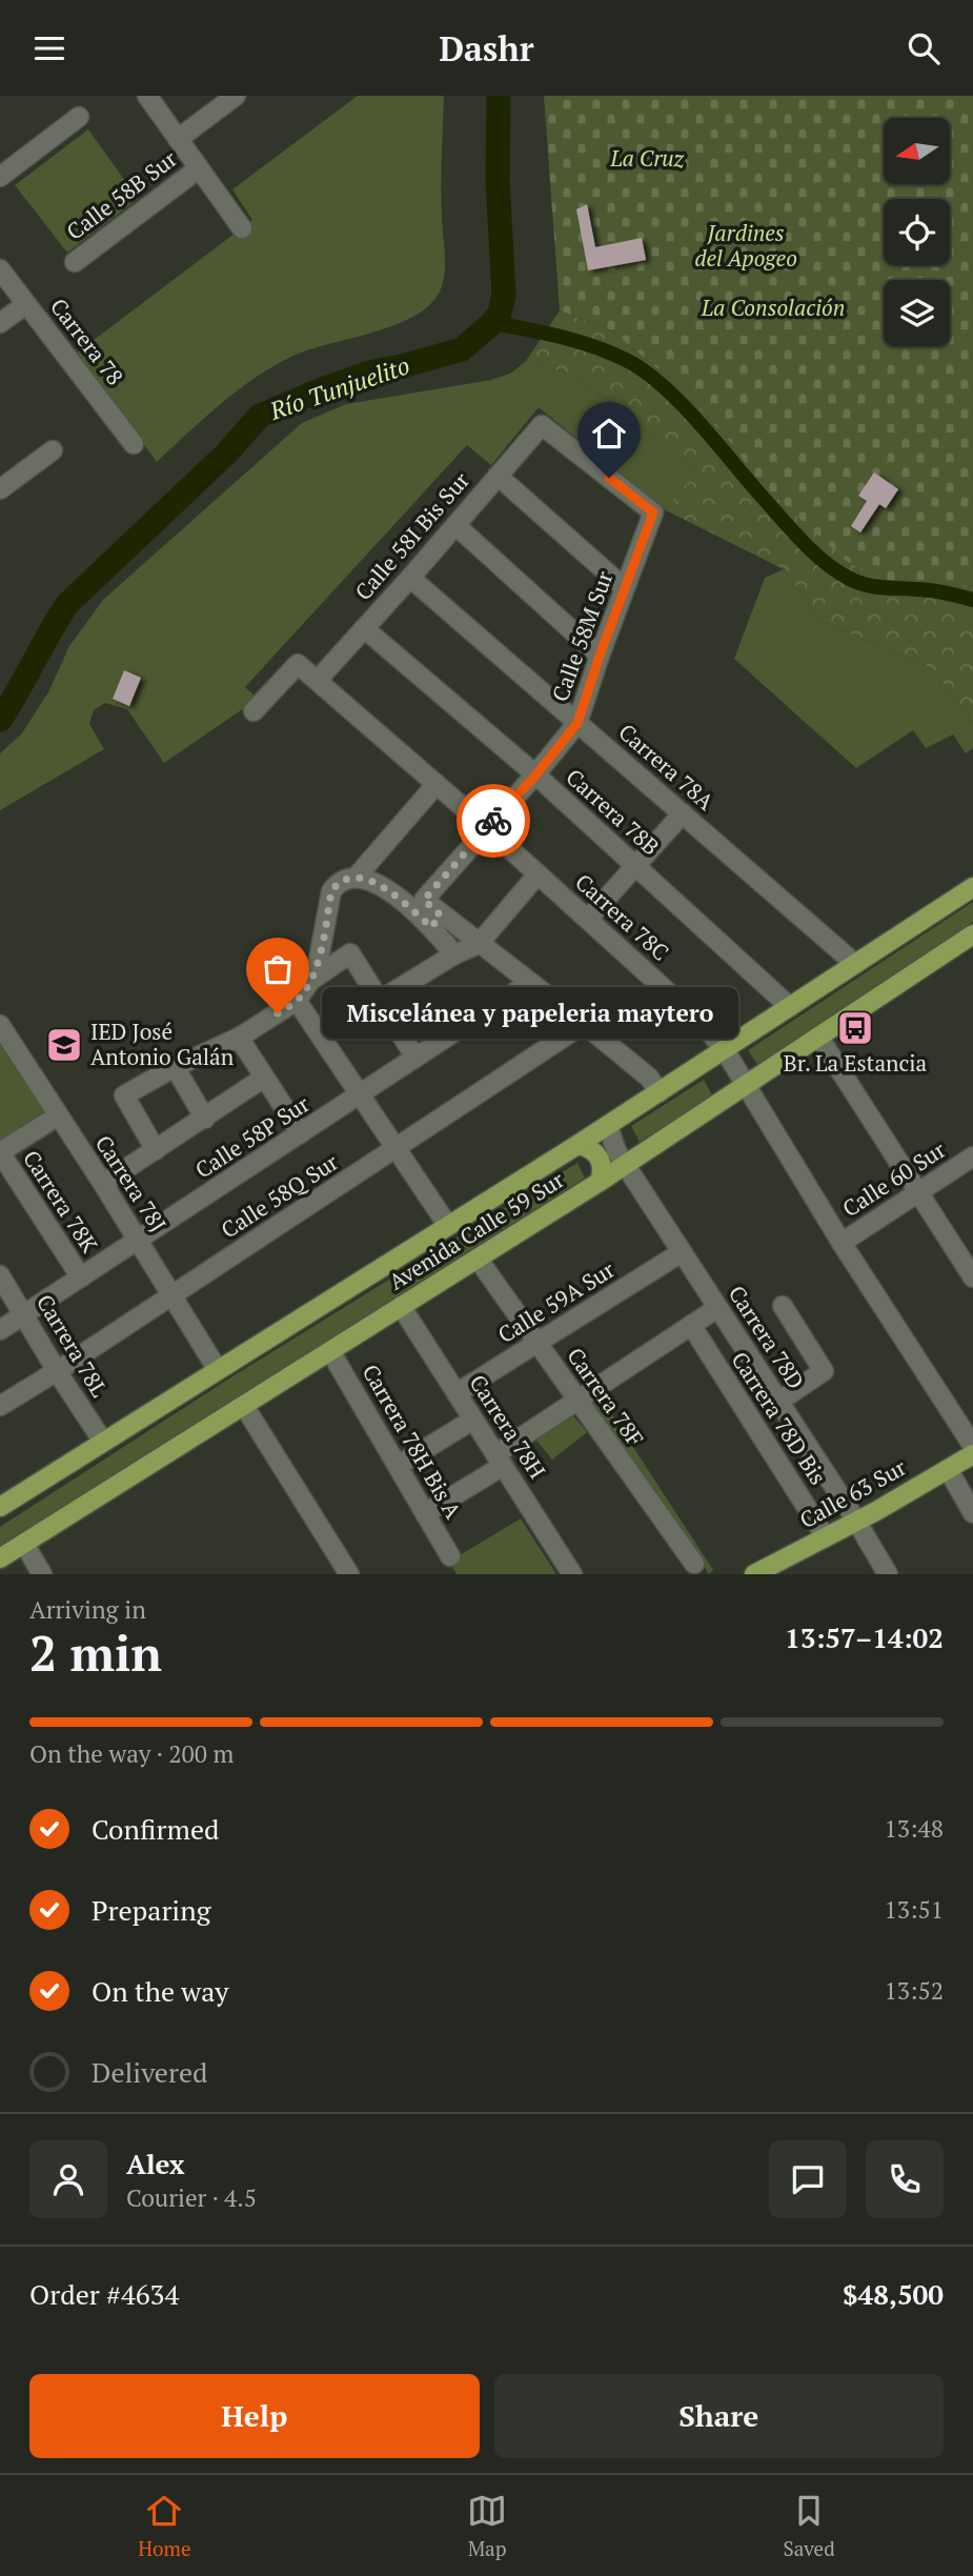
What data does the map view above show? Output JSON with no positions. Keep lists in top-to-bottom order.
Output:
{
  "streets": {
    "main road": ["Avenida Calle 59 Sur", "Calle 63 Sur"],
    "street": [
      "Calle 58B Sur",
      "Carrera 78",
      "Calle 58I Bis Sur",
      "Calle 58M Sur",
      "Carrera 78A",
      "Carrera 78B",
      "Carrera 78C",
      "Calle 58P Sur",
      "Calle 60 Sur",
      "Carrera 78J",
      "Calle 58Q Sur",
      "Carrera 78K",
      "Calle 59A Sur",
      "Carrera 78D",
      "Carrera 78L",
      "Carrera 78F",
      "Carrera 78D Bis",
      "Carrera 78H",
      "Carrera 78H Bis A"
    ]
  },
  "crossings": [
    ["Calle 58I Bis Sur", "Calle 58M Sur"],
    ["Calle 58I Bis Sur", "Carrera 78A"],
    ["Calle 58I Bis Sur", "Carrera 78B"],
    ["Calle 58I Bis Sur", "Carrera 78C"],
    ["Calle 58M Sur", "Carrera 78A"],
    ["Calle 58M Sur", "Carrera 78B"],
    ["Calle 58M Sur", "Carrera 78C"],
    ["Carrera 78A", "Avenida Calle 59 Sur"],
    ["Carrera 78B", "Avenida Calle 59 Sur"],
    ["Carrera 78C", "Calle 60 Sur"],
    ["Carrera 78C", "Avenida Calle 59 Sur"],
    ["Calle 58P Sur", "Carrera 78J"],
    ["Calle 58P Sur", "Carrera 78K"],
    ["Calle 58P Sur", "Carrera 78L"],
    ["Carrera 78J", "Calle 58Q Sur"],
    ["Carrera 78J", "Avenida Calle 59 Sur"],
    ["Calle 58Q Sur", "Carrera 78L"],
    ["Avenida Calle 59 Sur", "Carrera 78D"],
    ["Avenida Calle 59 Sur", "Carrera 78L"],
    ["Avenida Calle 59 Sur", "Carrera 78F"],
    ["Avenida Calle 59 Sur", "Carrera 78H"],
    ["Avenida Calle 59 Sur", "Carrera 78H Bis A"],
    ["Calle 59A Sur", "Carrera 78D"],
    ["Calle 59A Sur", "Carrera 78F"],
    ["Calle 59A Sur", "Carrera 78H"],
    ["Carrera 78D", "Calle 63 Sur"],
    ["Carrera 78D Bis", "Calle 63 Sur"]
  ],
  "water": ["Río Tunjuelito"],
  "parks": ["La Cruz", "Jardines del Apogeo", "La Consolación"],
  "places": {
    "other": ["Miscelánea y papeleria maytero"],
    "bus stop": ["Br. La Estancia"],
    "school or university": ["IED José Antonio Galán"]
  },
  "north": "left",
  "page": {
    "header": "Dashr",
    "bubble": "Miscelánea y papeleria maytero",
    "heading": ["2 min", "Arriving in", "13:57–14:02"],
    "panel": [
      "Alex",
      "Courier · 4.5",
      "Order #4634",
      "$48,500"
    ],
    "bar": "On the way · 200 m",
    "list": [
      ["Confirmed", "13:48"],
      ["Preparing", "13:51"],
      ["On the way", "13:52"],
      "Delivered"
    ],
    "buttons": ["Help", "Share"],
    "tabs": ["Home", "Map", "Saved"]
  }
}
